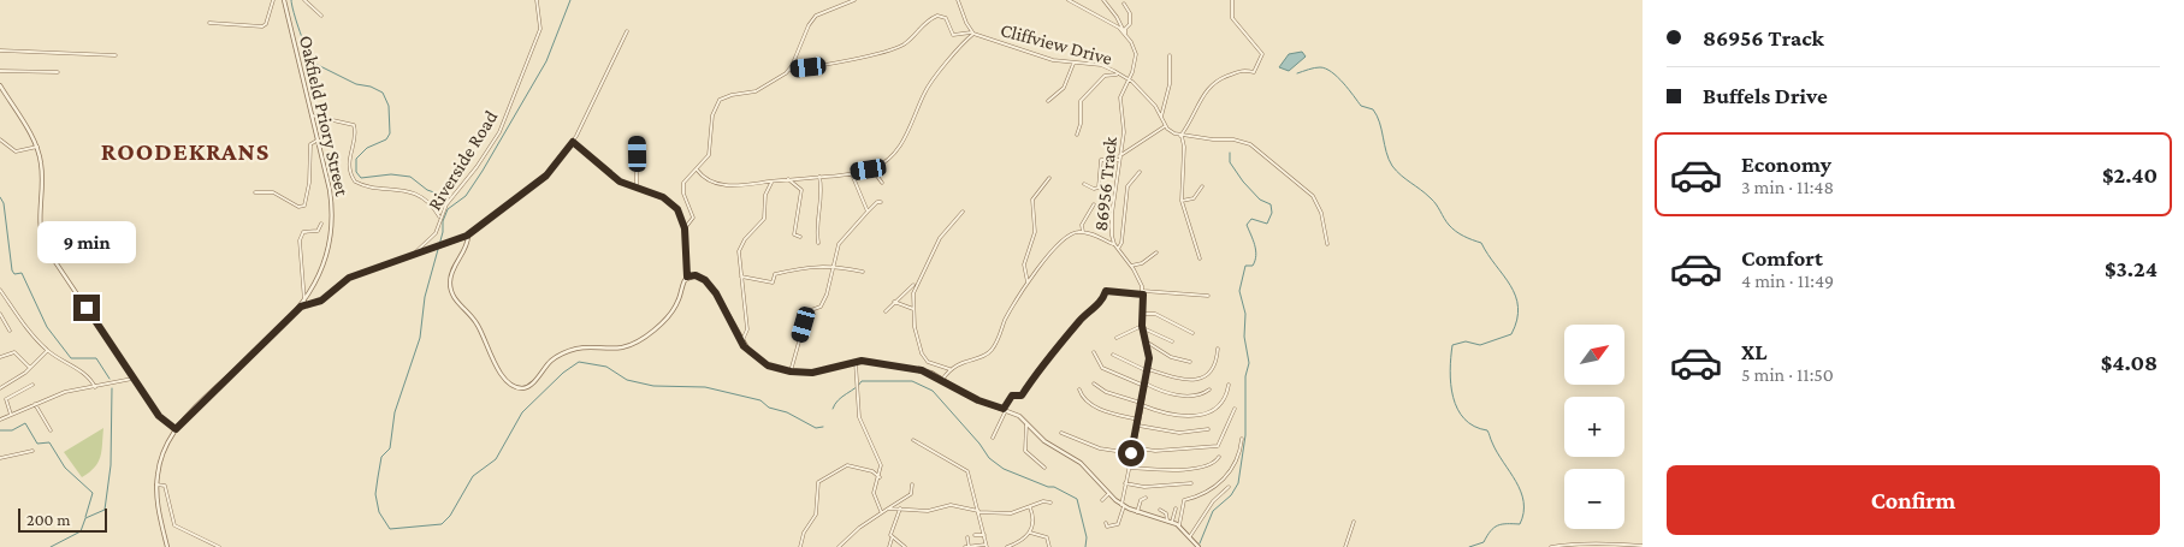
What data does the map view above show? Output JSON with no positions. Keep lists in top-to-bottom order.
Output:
{
  "streets": {
    "street": [
      "Cliffview Drive",
      "Oakfield Priory Street",
      "Riverside Road",
      "86956 Track"
    ]
  },
  "crossings": [
    ["Cliffview Drive", "86956 Track"]
  ],
  "districts": ["ROODEKRANS"],
  "scale_bar": "200 m",
  "north": "top right",
  "page": {
    "banner": ["86956 Track", "Buffels Drive"],
    "list": [
      {
        "name": "Economy",
        "note": "3 min · 11:48",
        "value": "$2.40"
      },
      {
        "name": "Comfort",
        "note": "4 min · 11:49",
        "value": "$3.24"
      },
      {
        "name": "XL",
        "note": "5 min · 11:50",
        "value": "$4.08"
      }
    ],
    "bubble": "9 min",
    "map_buttons": ["+", "−"],
    "buttons": "Confirm",
    "scale": "200 m"
  }
}
